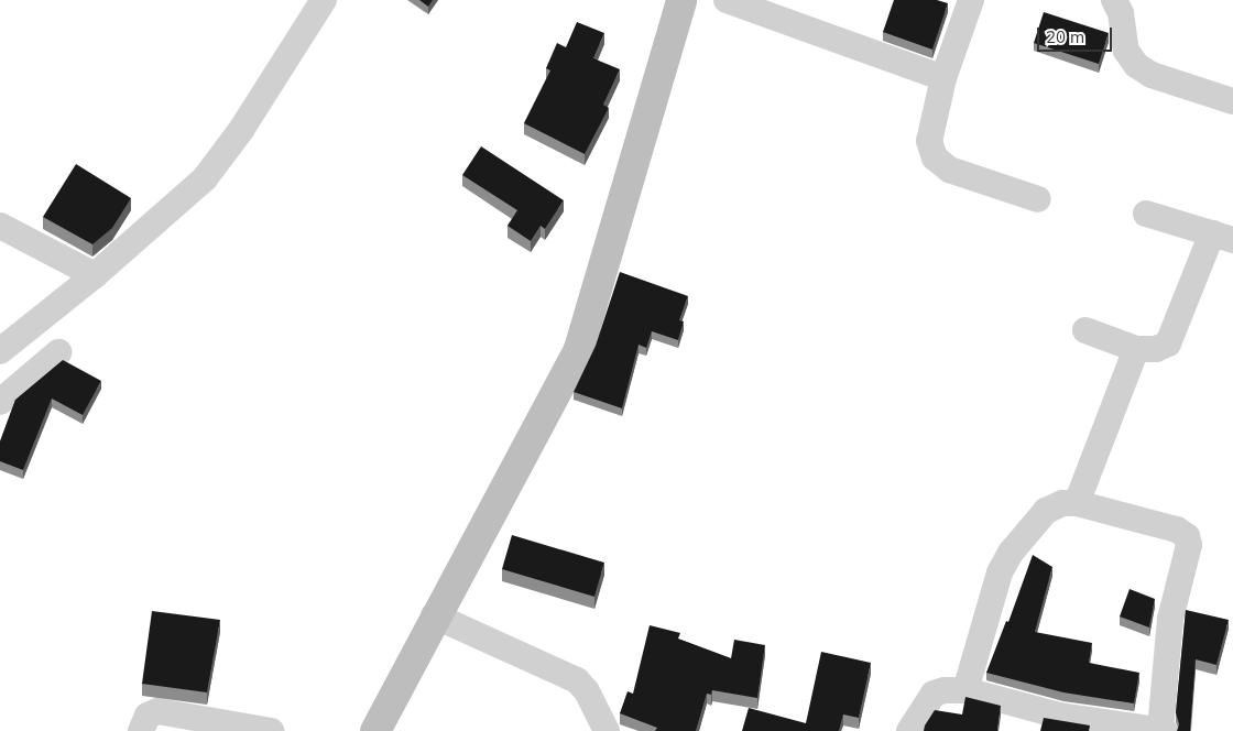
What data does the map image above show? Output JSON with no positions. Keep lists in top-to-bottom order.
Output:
{
  "scale_bar": "20 m"
}
